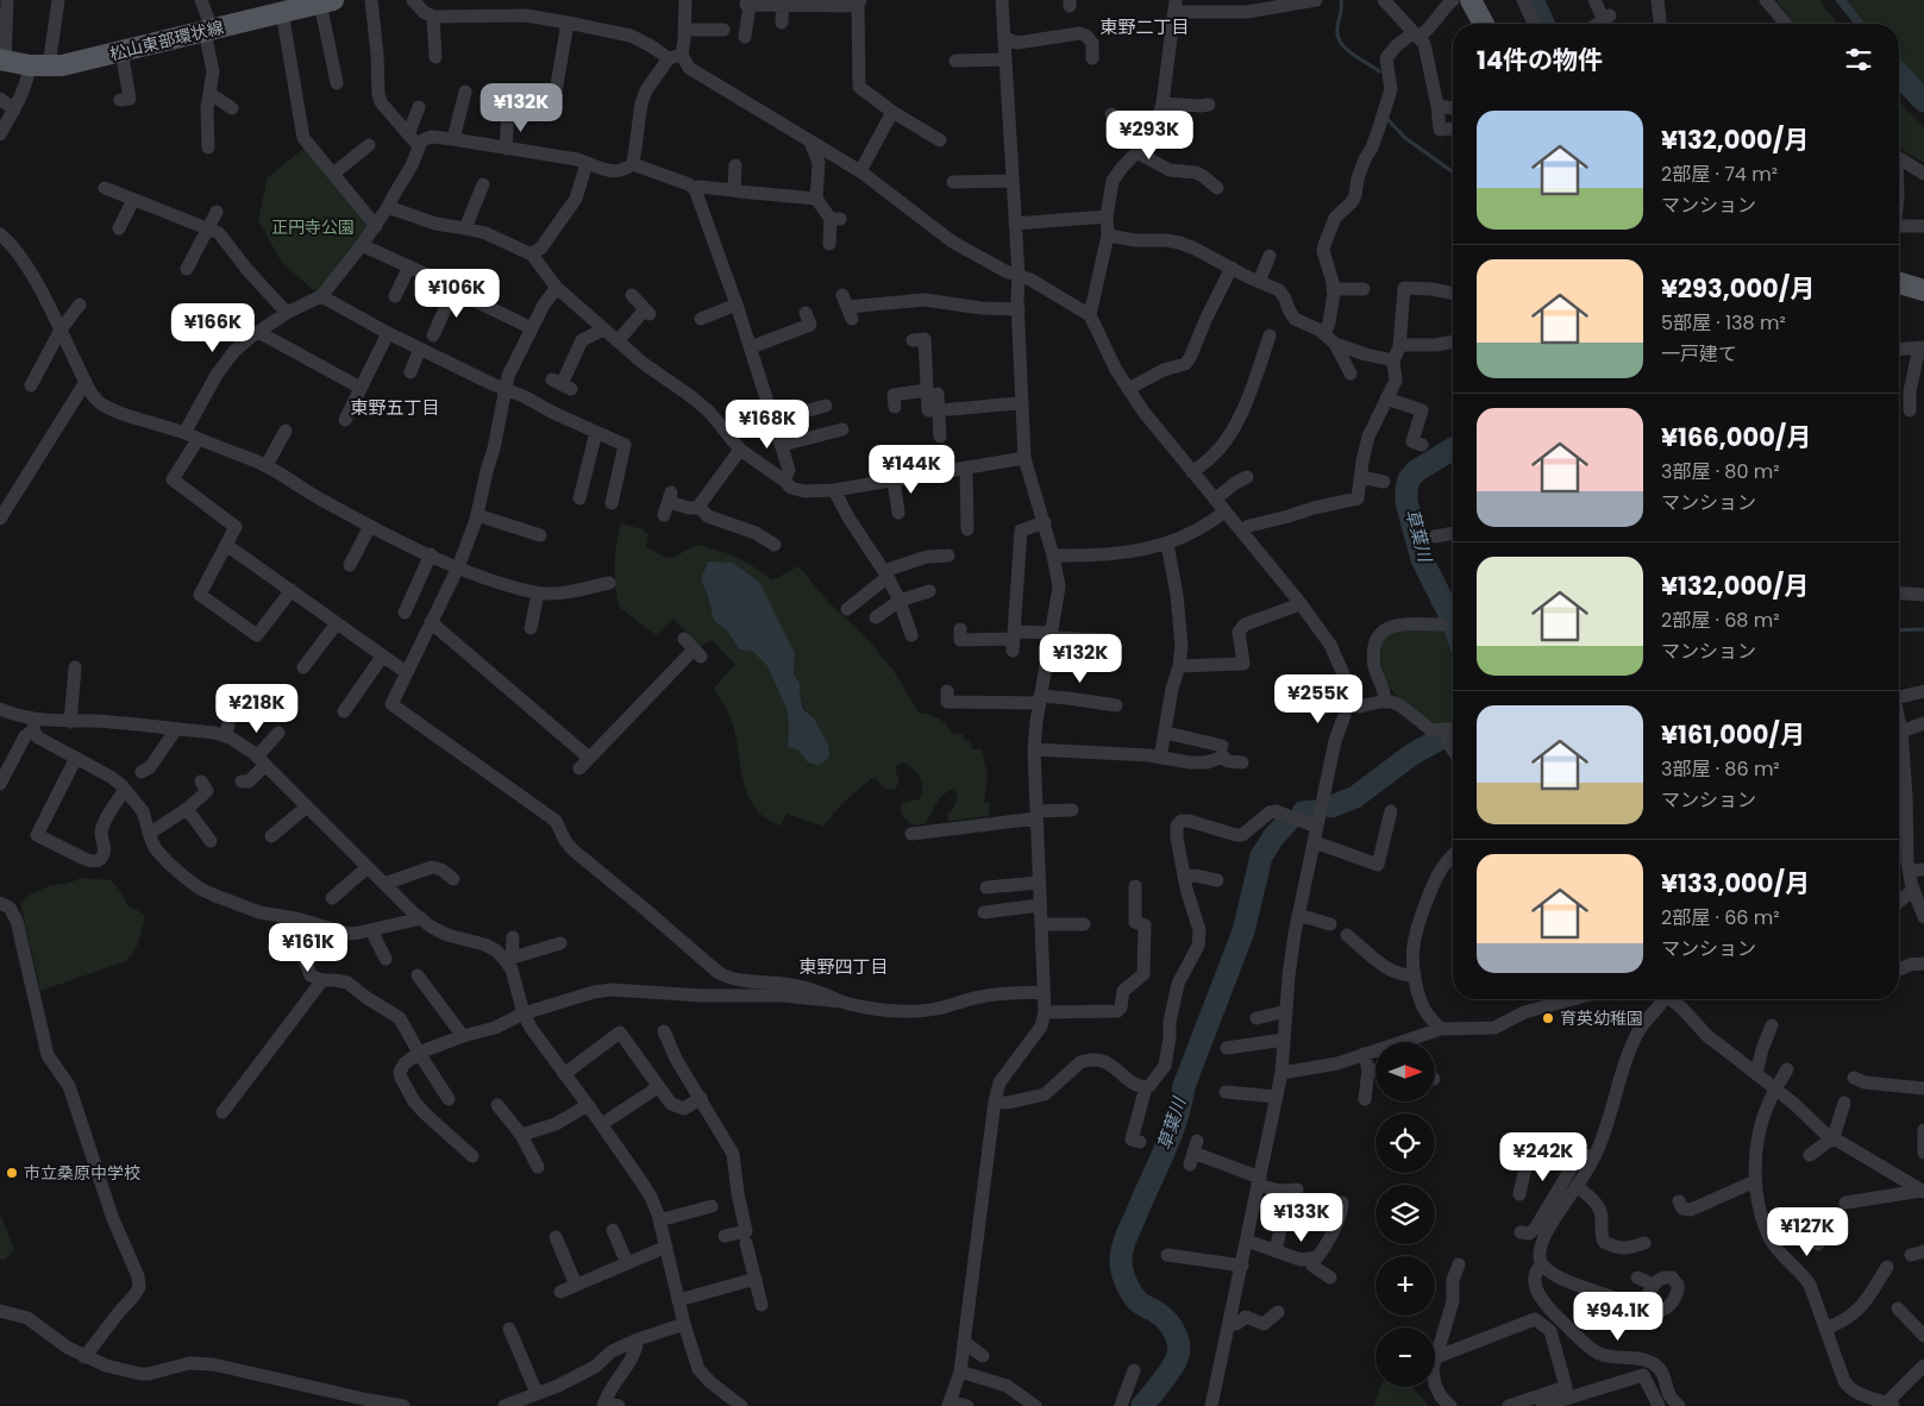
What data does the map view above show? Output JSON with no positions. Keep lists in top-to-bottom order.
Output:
{
  "streets": {
    "main road": ["松山東部環状線"]
  },
  "districts": ["東野二丁目", "東野五丁目", "東野四丁目"],
  "water": ["草葉川"],
  "parks": ["正円寺公園"],
  "places": ["育英幼稚園", "市立桑原中学校"],
  "north": "right",
  "page": {
    "heading": "14件の物件",
    "price": [
      "¥132K",
      "¥293K",
      "¥106K",
      "¥166K",
      "¥168K",
      "¥144K",
      "¥132K",
      "¥255K",
      "¥218K",
      "¥161K",
      "¥242K",
      "¥133K",
      "¥127K",
      "¥94.1K"
    ],
    "list": [
      {
        "name": "¥132,000/月",
        "note": "2部屋 · 74 m² · マンション"
      },
      {
        "name": "¥293,000/月",
        "note": "5部屋 · 138 m² · 一戸建て"
      },
      {
        "name": "¥166,000/月",
        "note": "3部屋 · 80 m² · マンション"
      },
      {
        "name": "¥132,000/月",
        "note": "2部屋 · 68 m² · マンション"
      },
      {
        "name": "¥161,000/月",
        "note": "3部屋 · 86 m² · マンション"
      },
      {
        "name": "¥133,000/月",
        "note": "2部屋 · 66 m² · マンション"
      }
    ],
    "map_buttons": ["+", "−"]
  }
}
